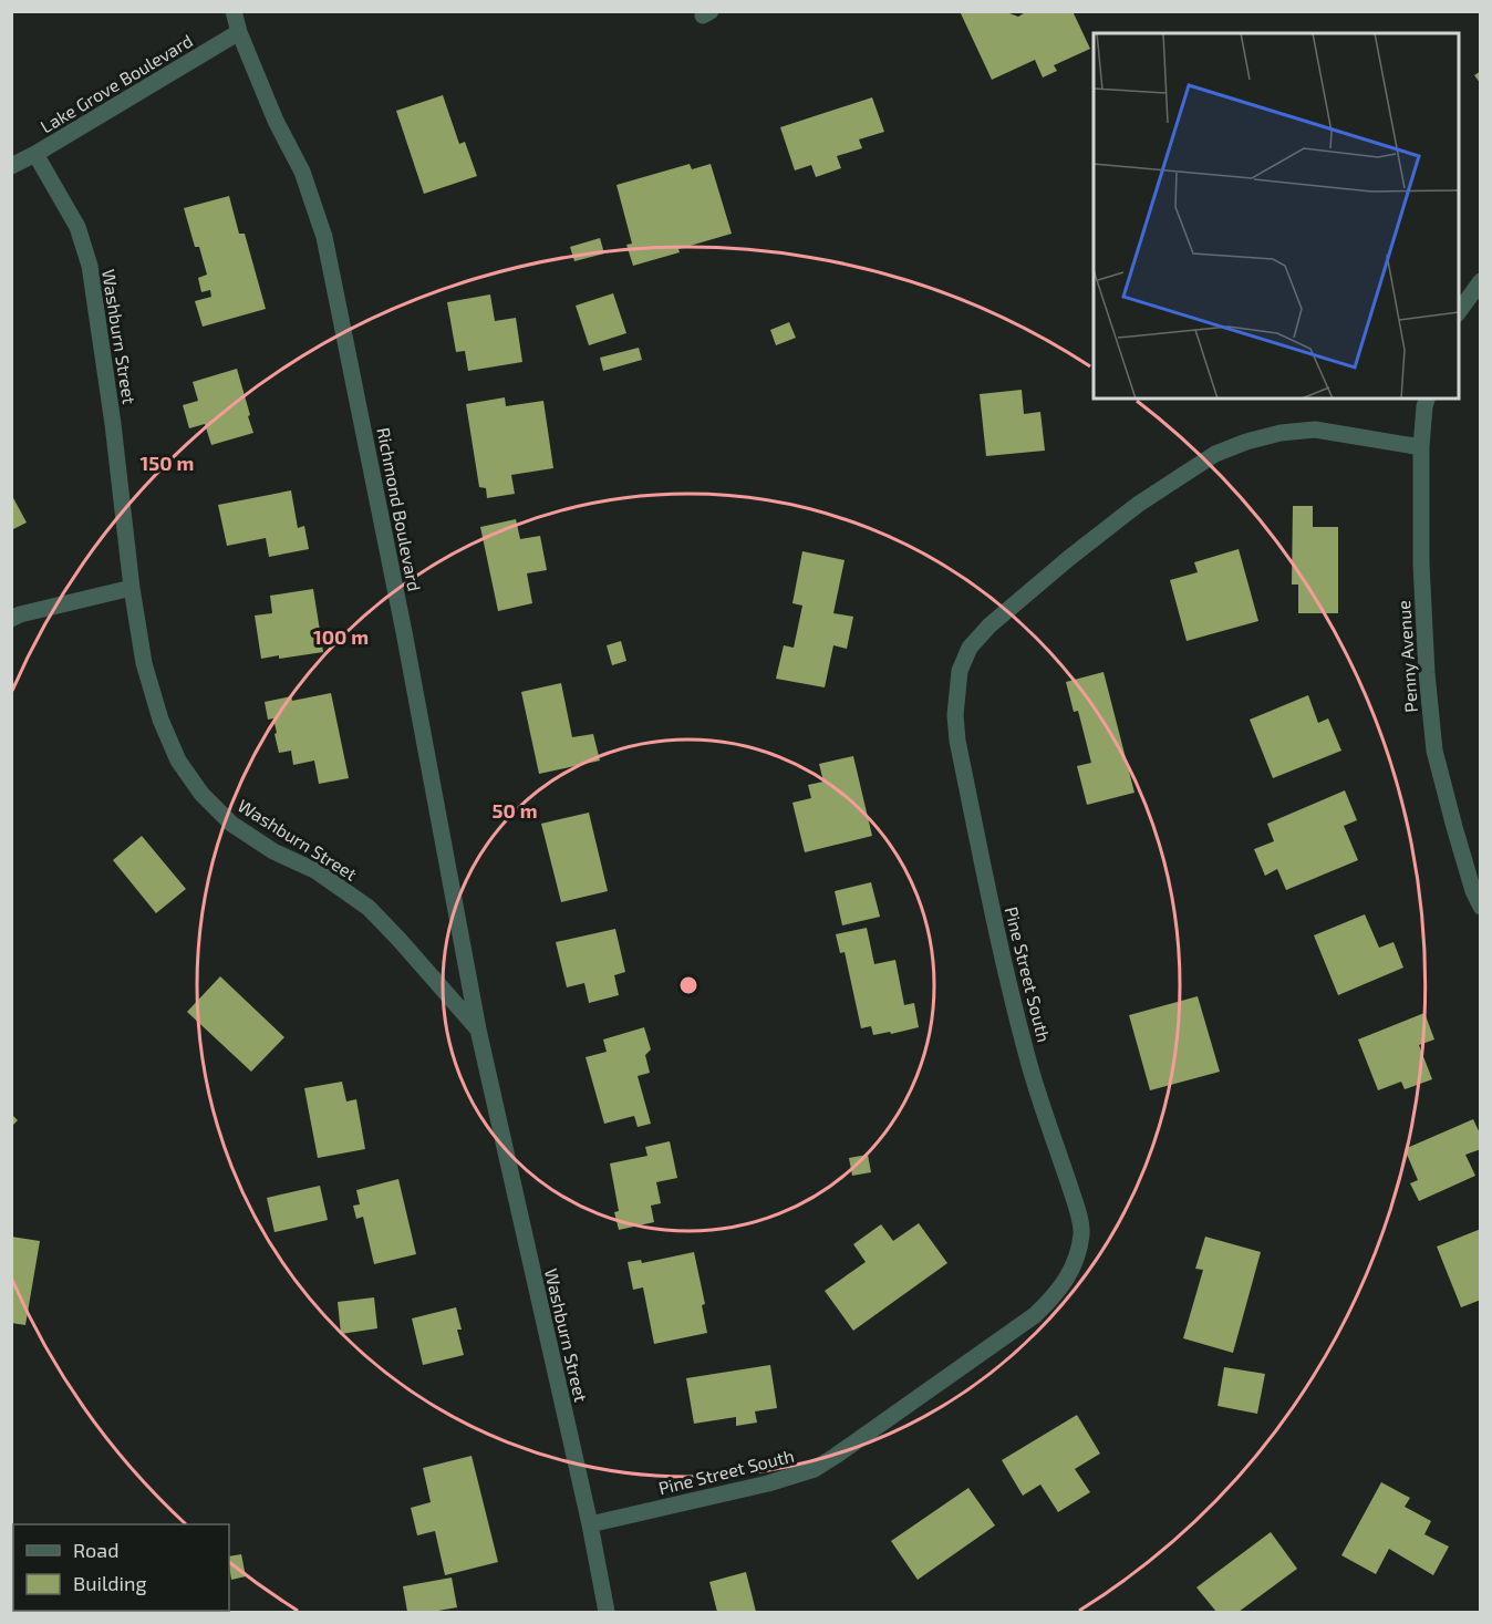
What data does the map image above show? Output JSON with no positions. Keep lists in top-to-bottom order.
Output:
{
  "streets": {
    "street": [
      "Lake Grove Boulevard",
      "Washburn Street",
      "Richmond Boulevard",
      "Penny Avenue",
      "Pine Street South"
    ]
  },
  "crossings": [
    ["Lake Grove Boulevard", "Washburn Street"],
    ["Lake Grove Boulevard", "Richmond Boulevard"],
    ["Washburn Street", "Richmond Boulevard"],
    ["Washburn Street", "Pine Street South"],
    ["Penny Avenue", "Pine Street South"]
  ],
  "legend": ["Road", "Building"],
  "rings": ["150 m", "100 m", "50 m"]
}
